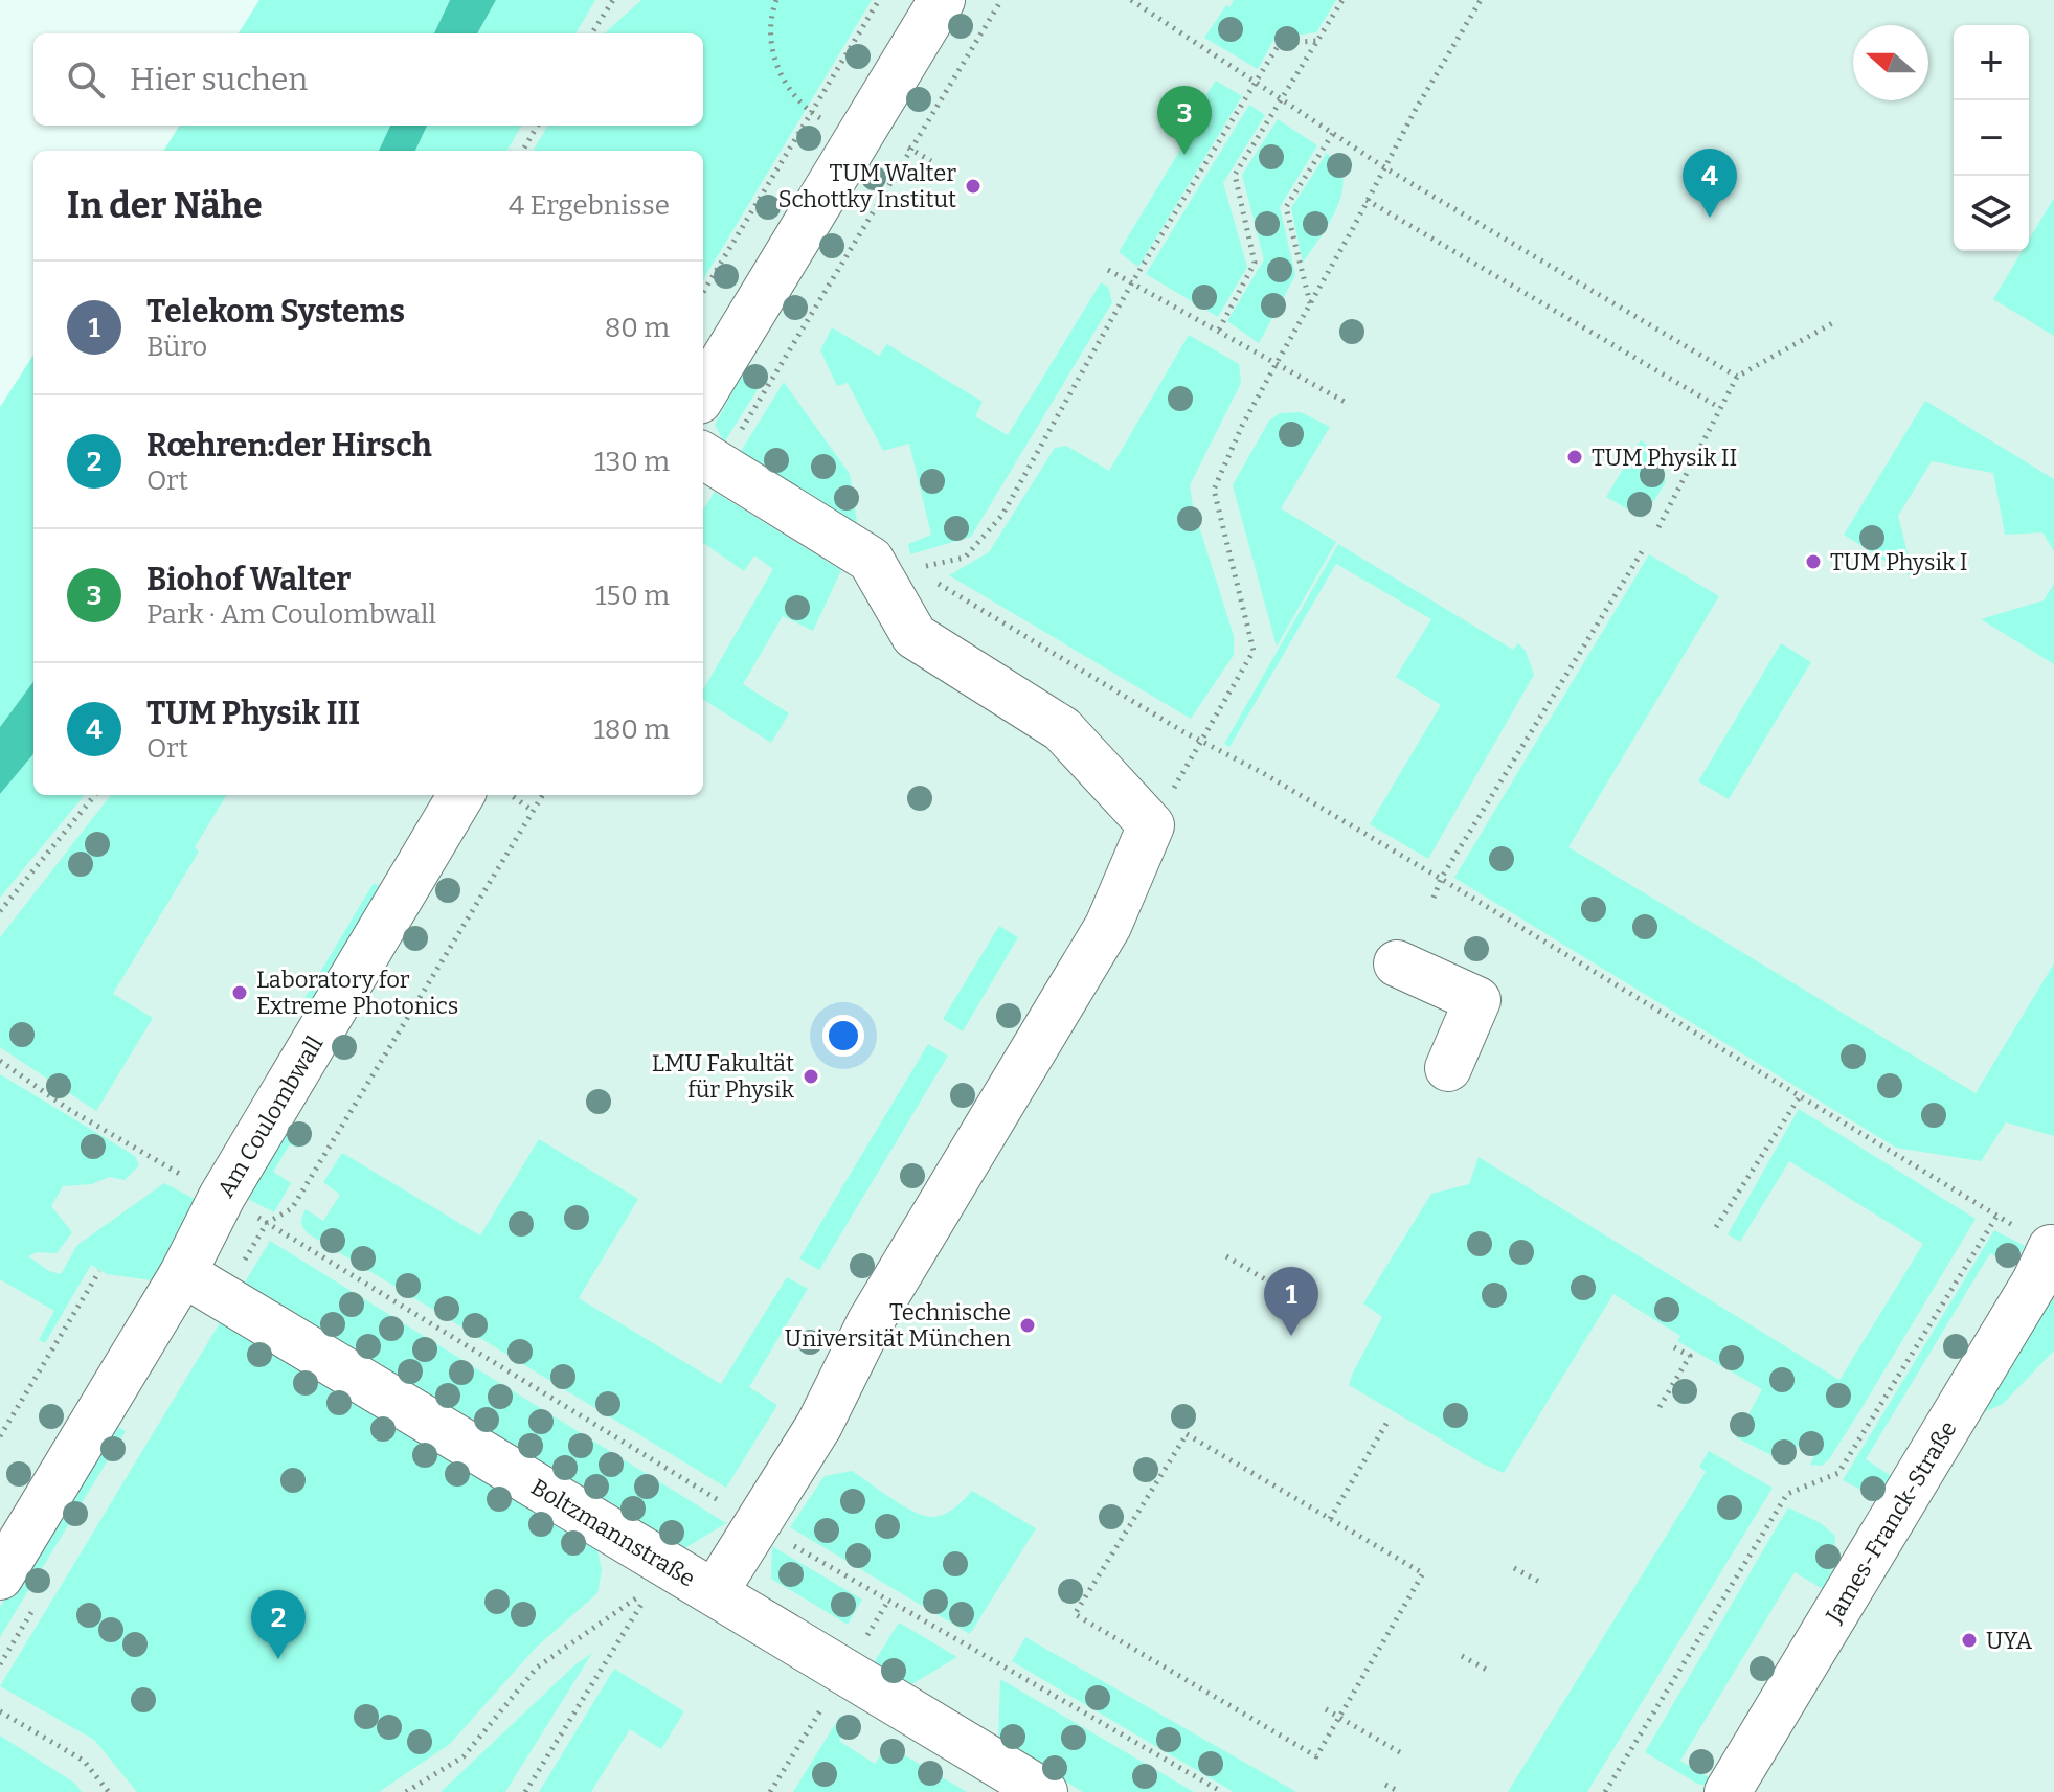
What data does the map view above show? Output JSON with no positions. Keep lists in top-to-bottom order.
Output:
{
  "streets": {
    "street": ["Am Coulombwall", "James-Franck-Straße", "Boltzmannstraße"]
  },
  "crossings": [
    ["Am Coulombwall", "Boltzmannstraße"]
  ],
  "places": [
    "TUM Walter Schottky Institut",
    "TUM Physik II",
    "TUM Physik I",
    "Laboratory for Extreme Photonics",
    "LMU Fakultät für Physik",
    "Technische Universität München",
    "UYA"
  ],
  "north": "left",
  "page": {
    "map_buttons": ["+", "−"],
    "search": "Hier suchen",
    "pins": [
      "3",
      "4",
      "1",
      "2"
    ],
    "heading": ["In der Nähe", "4 Ergebnisse"],
    "list": [
      {
        "mark": "1",
        "name": "Telekom Systems",
        "note": "Büro",
        "value": "80 m"
      },
      {
        "mark": "2",
        "name": "Rœhren:der Hirsch",
        "note": "Ort",
        "value": "130 m"
      },
      {
        "mark": "3",
        "name": "Biohof Walter",
        "note": "Park · Am Coulombwall",
        "value": "150 m"
      },
      {
        "mark": "4",
        "name": "TUM Physik III",
        "note": "Ort",
        "value": "180 m"
      }
    ]
  }
}
